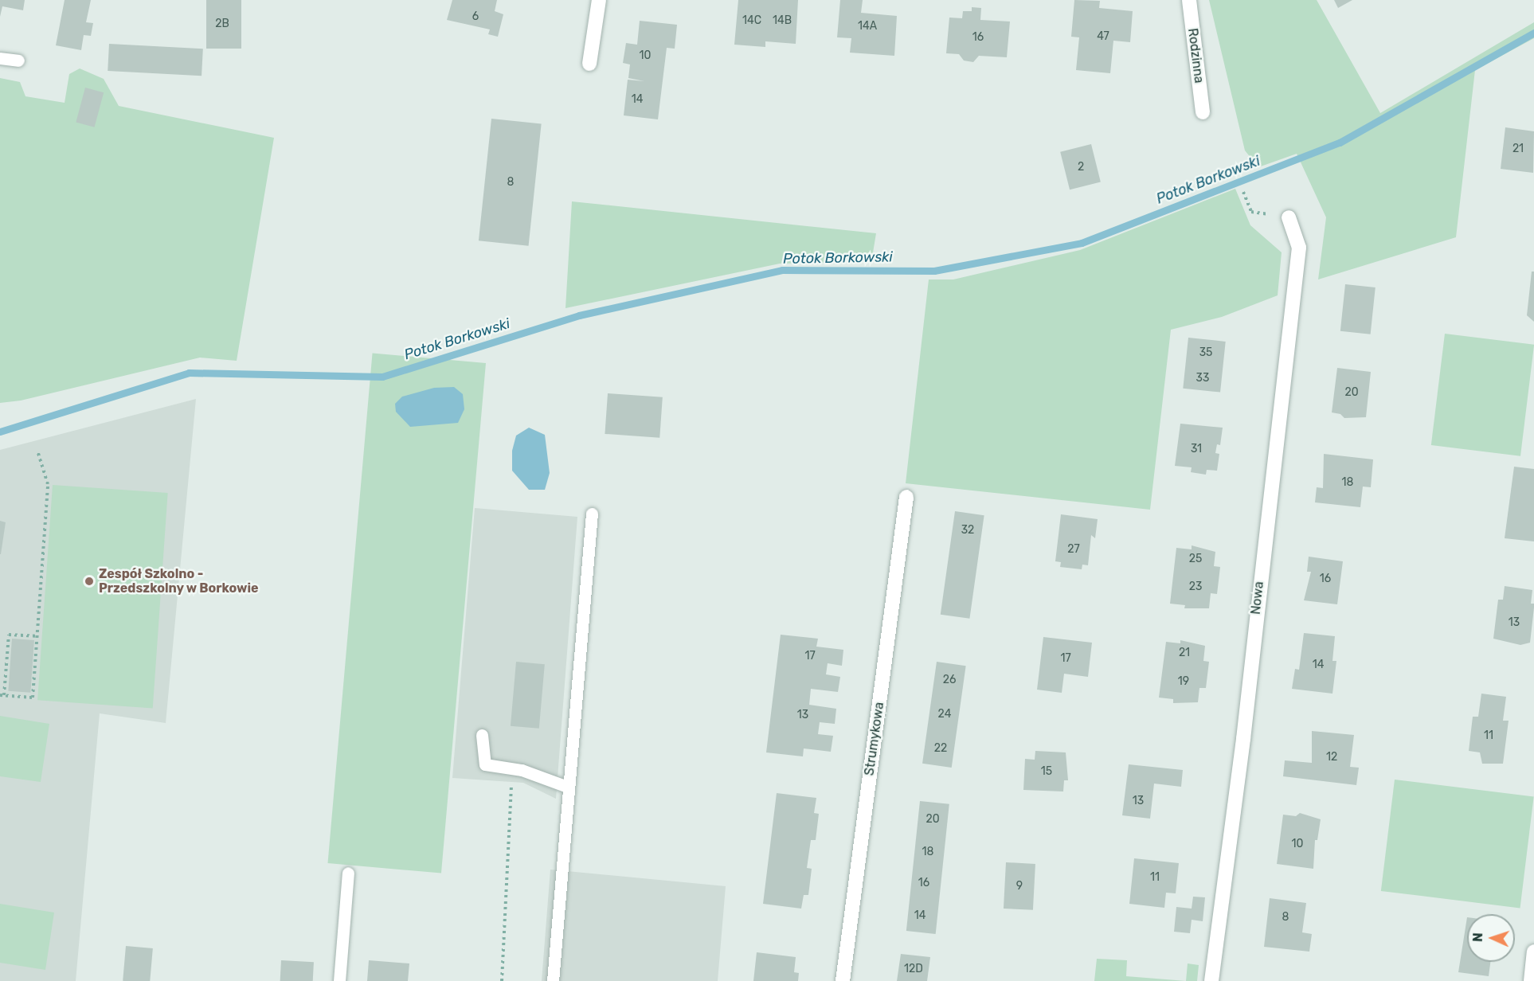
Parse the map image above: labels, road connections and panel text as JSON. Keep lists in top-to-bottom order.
{
  "streets": {
    "street": ["Rodzinna", "Nowa", "Strumykowa"]
  },
  "water": ["Potok Borkowski"],
  "places": ["Zespół Szkolno - Przedszkolny w Borkowie"],
  "house_numbers": [
    "6",
    "14C",
    "14B",
    "2B",
    "14A",
    "47",
    "16",
    "10",
    "14",
    "21",
    "2",
    "8",
    "35",
    "33",
    "20",
    "31",
    "18",
    "32",
    "27",
    "25",
    "16",
    "23",
    "13",
    "21",
    "17",
    "17",
    "14",
    "26",
    "19",
    "24",
    "13",
    "11",
    "22",
    "12",
    "15",
    "13",
    "20",
    "10",
    "18",
    "11",
    "16",
    "9",
    "14",
    "8",
    "12D"
  ],
  "north": "left"
}
